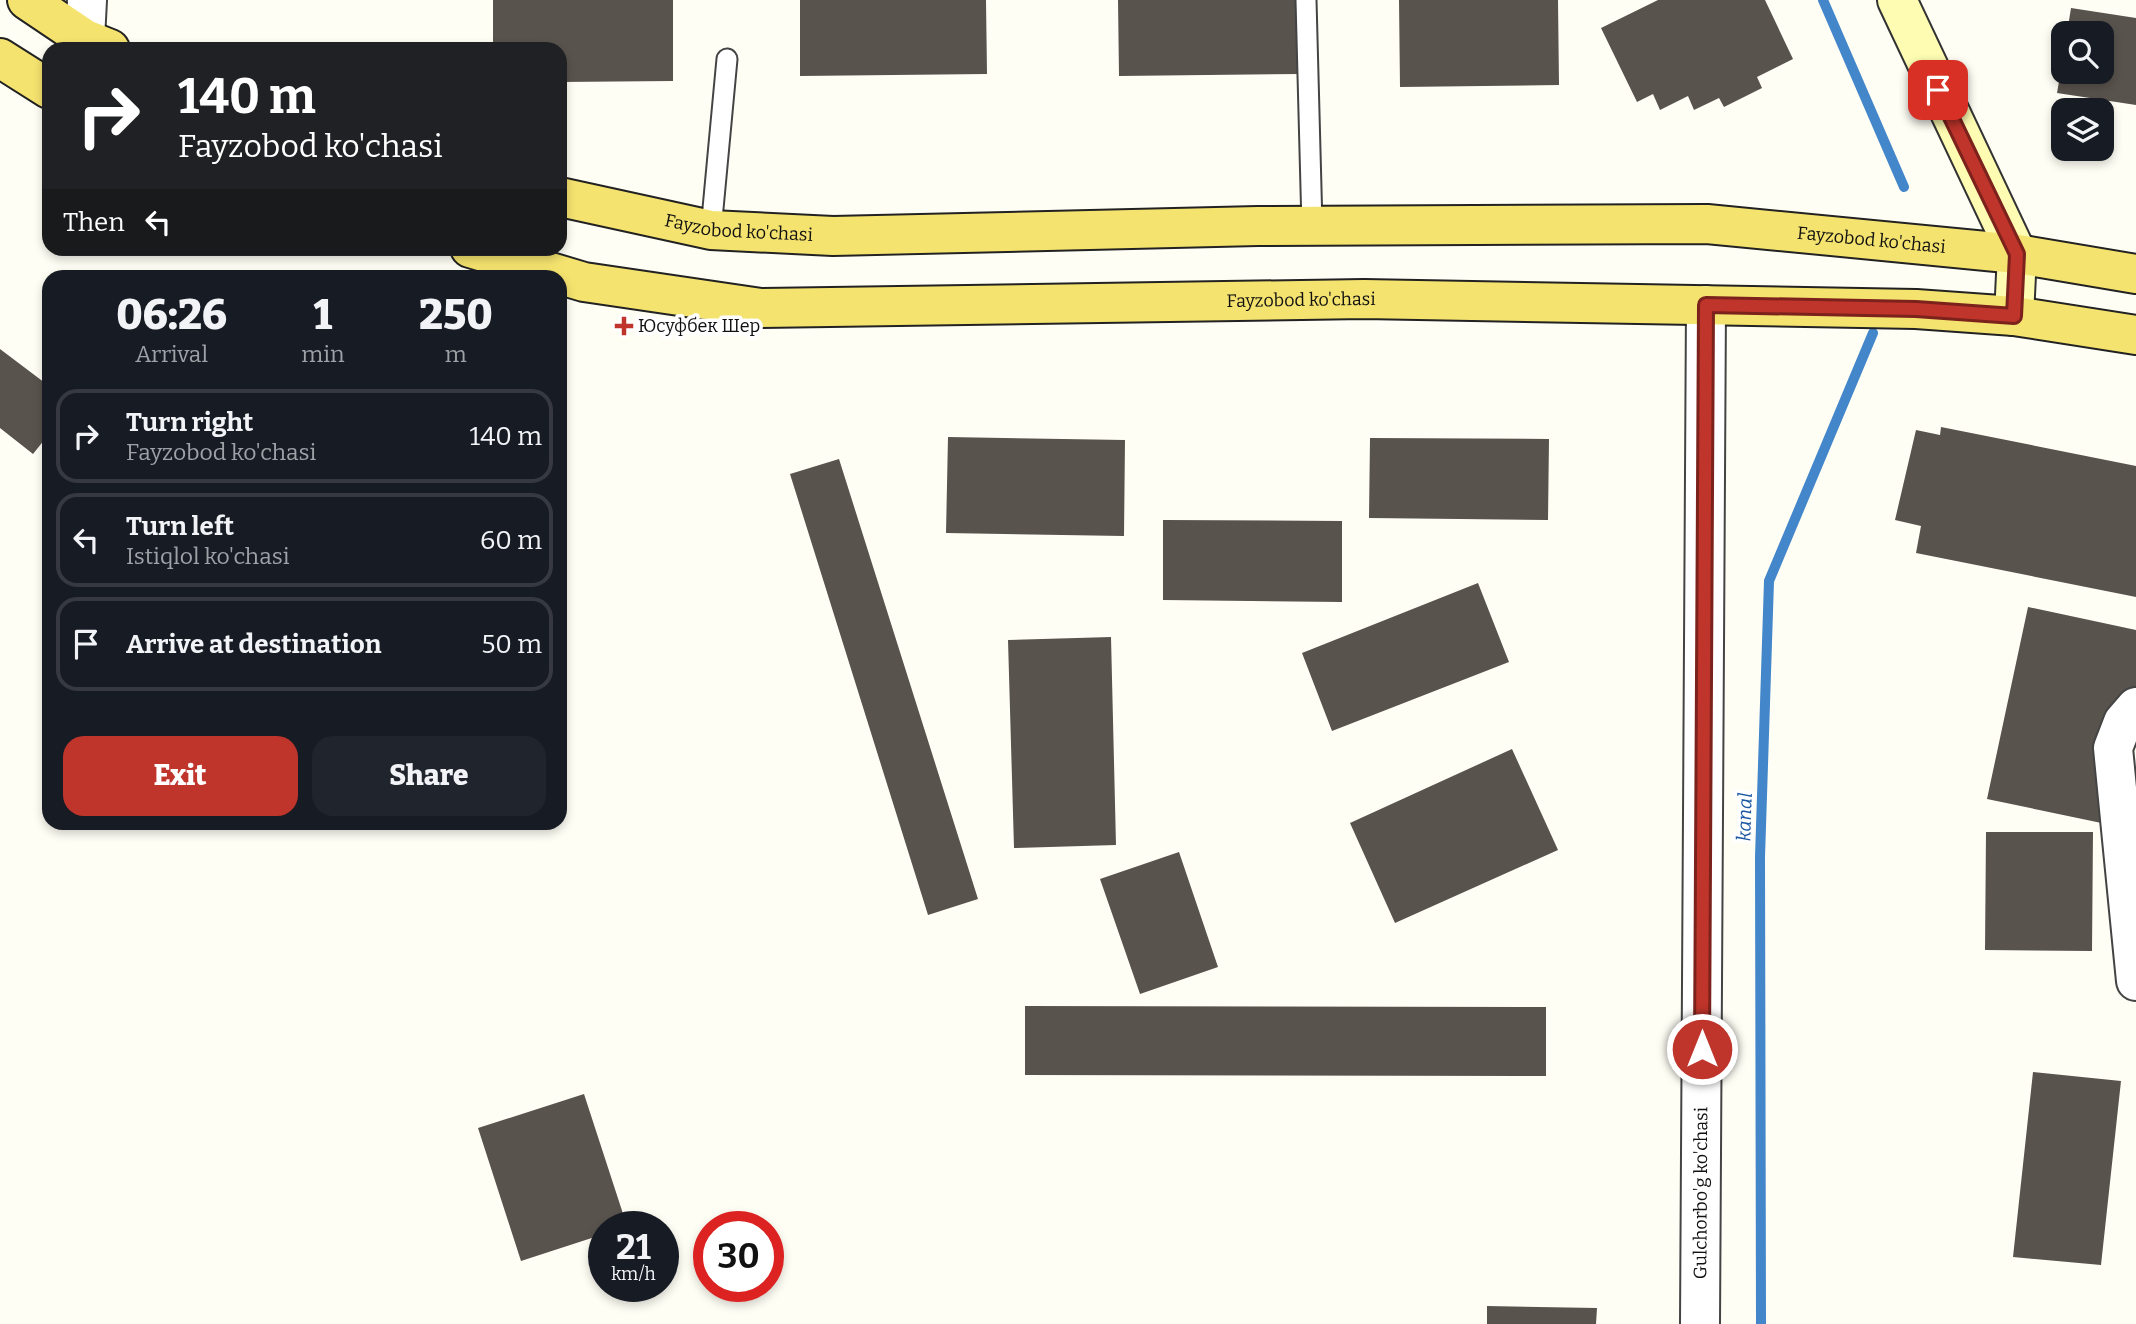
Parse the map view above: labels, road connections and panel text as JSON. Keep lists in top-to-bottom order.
{
  "streets": {
    "main road": ["Fayzobod ko'chasi"],
    "street": ["Gulchorbo'g ko'chasi"]
  },
  "crossings": [
    ["Fayzobod ko'chasi", "Gulchorbo'g ko'chasi"]
  ],
  "water": ["kanal"],
  "places": {
    "health": ["Юсуфбек Шер"]
  },
  "page": {
    "turn": ["140 m", "Fayzobod ko'chasi"],
    "then": "Then",
    "eta": [
      "06:26",
      "Arrival",
      "1",
      "min",
      "250",
      "m"
    ],
    "list": [
      {
        "name": "Turn right",
        "note": "Fayzobod ko'chasi",
        "value": "140 m"
      },
      {
        "name": "Turn left",
        "note": "Istiqlol ko'chasi",
        "value": "60 m"
      },
      {
        "name": "Arrive at destination",
        "value": "50 m"
      }
    ],
    "buttons": ["Exit", "Share"],
    "speed": "21 km/h",
    "limit": "30"
  }
}
